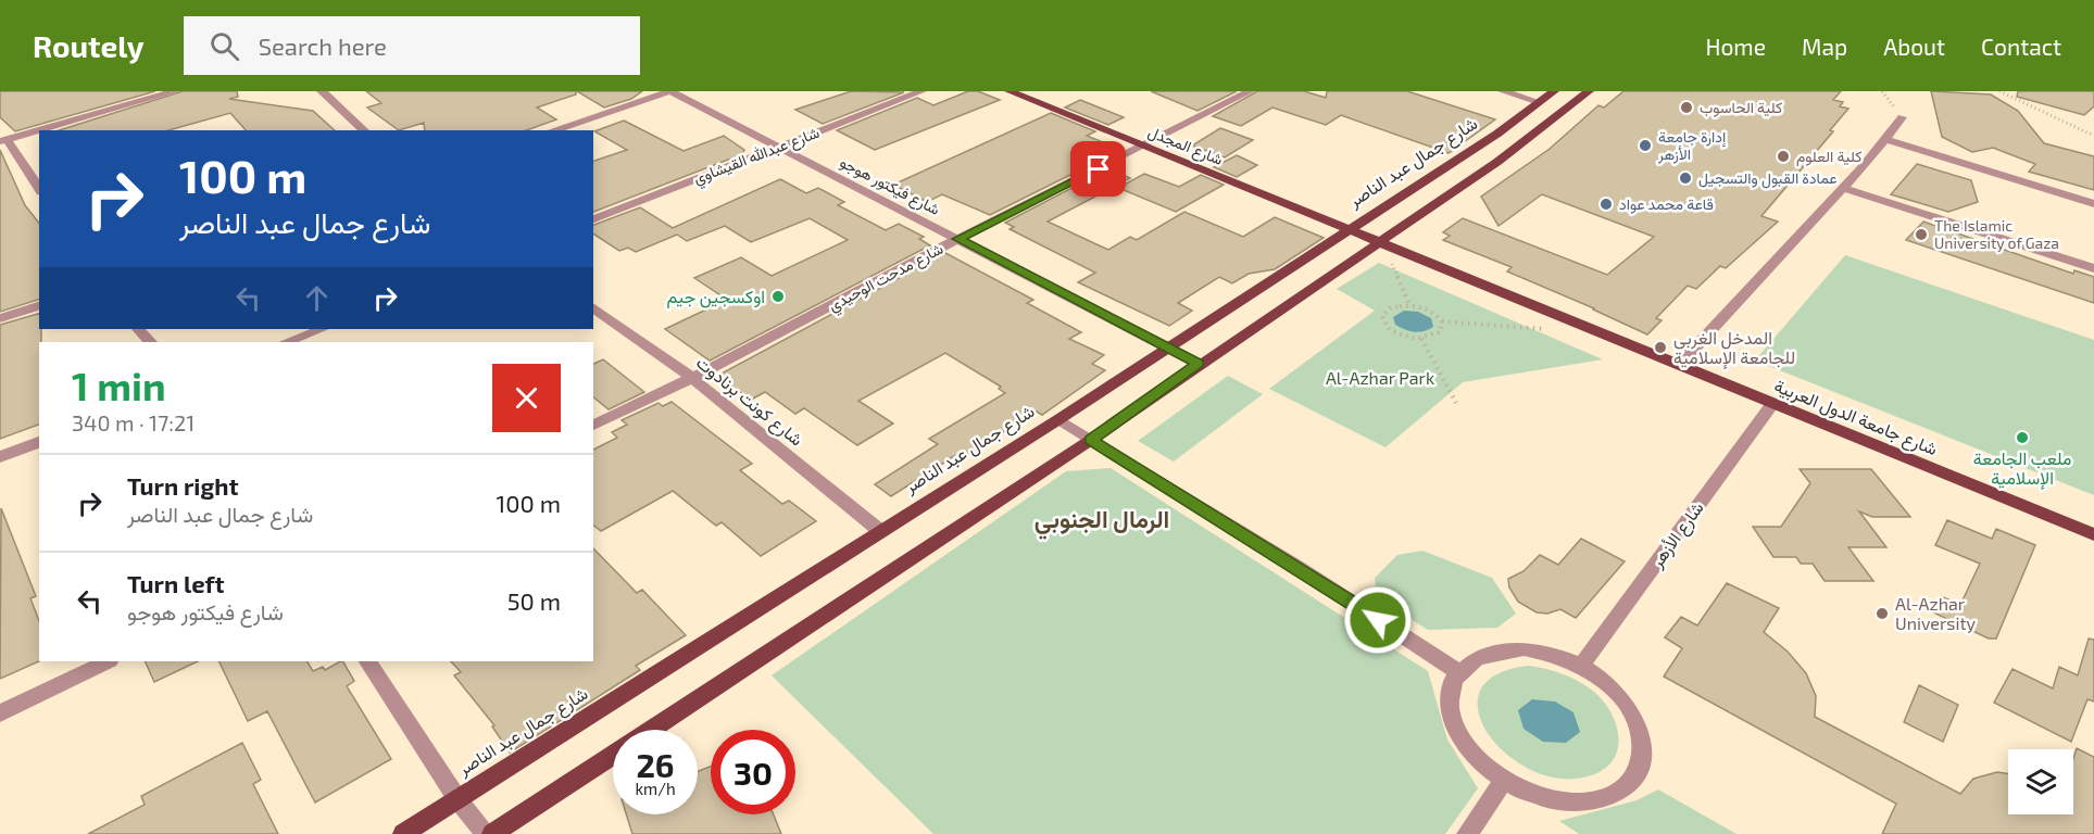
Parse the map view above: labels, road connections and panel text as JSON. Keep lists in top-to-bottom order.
{
  "streets": {
    "main road": ["شارع المجدل", "شارع جمال عبد الناصر", "شارع جامعة الدول العربية"],
    "street": [
      "شارع عبدالله القيشاوي",
      "شارع فيكتور هوجو",
      "شارع مدحت الوحيدي",
      "شارع كونت برنادوت",
      "شارع الأزهر"
    ]
  },
  "crossings": [
    ["شارع المجدل", "شارع جمال عبد الناصر"],
    ["شارع المجدل", "شارع مدحت الوحيدي"],
    ["شارع المجدل", "شارع جامعة الدول العربية"],
    ["شارع عبدالله القيشاوي", "شارع فيكتور هوجو"],
    ["شارع جمال عبد الناصر", "شارع فيكتور هوجو"],
    ["شارع جمال عبد الناصر", "شارع كونت برنادوت"],
    ["شارع جمال عبد الناصر", "شارع جامعة الدول العربية"],
    ["شارع فيكتور هوجو", "شارع مدحت الوحيدي"],
    ["شارع مدحت الوحيدي", "شارع كونت برنادوت"],
    ["شارع جامعة الدول العربية", "شارع الأزهر"]
  ],
  "districts": ["الرمال الجنوبي"],
  "parks": ["Al-Azhar Park"],
  "places": [
    "كلية الحاسوب",
    "إدارة جامعة الأزهر",
    "كلية العلوم",
    "عمادة القبول والتسجيل",
    "قاعة محمد عواد",
    "The Islamic University of Gaza",
    "اوكسجين جيم",
    "المدخل الغربي للجامعة الإسلامية",
    "ملعب الجامعة الإسلامية",
    "Al-Azhar University"
  ],
  "page": {
    "header": "Routely",
    "search": "Search here",
    "nav": [
      "Home",
      "Map",
      "About",
      "Contact"
    ],
    "turn": ["100 m", "شارع جمال عبد الناصر"],
    "heading": ["1 min", "340 m · 17:21"],
    "list": [
      {
        "name": "Turn right",
        "note": "شارع جمال عبد الناصر",
        "value": "100 m"
      },
      {
        "name": "Turn left",
        "note": "شارع فيكتور هوجو",
        "value": "50 m"
      }
    ],
    "speed": "26 km/h",
    "limit": "30"
  }
}
